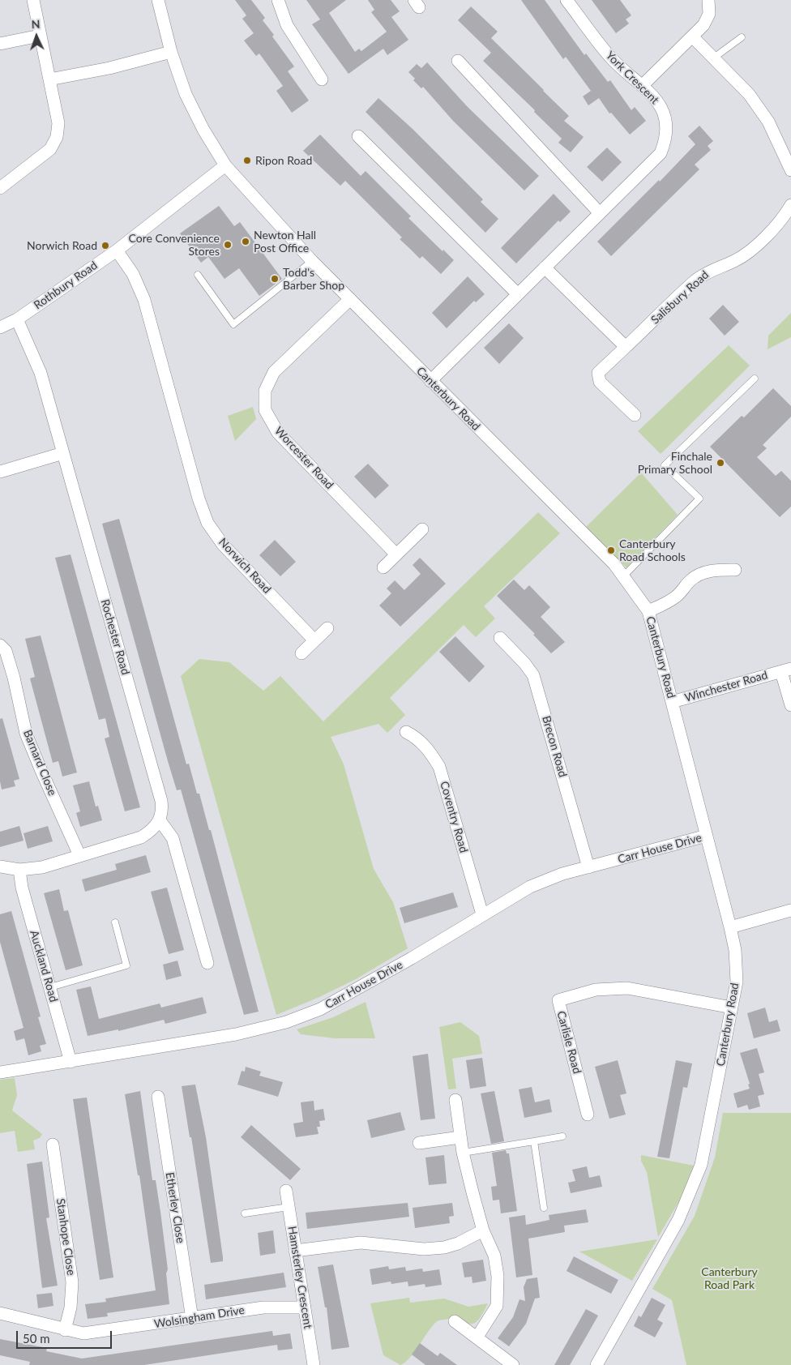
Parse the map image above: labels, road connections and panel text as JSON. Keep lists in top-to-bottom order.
{
  "streets": {
    "street": [
      "York Crescent",
      "Rothbury Road",
      "Salisbury Road",
      "Canterbury Road",
      "Worcester Road",
      "Norwich Road",
      "Rochester Road",
      "Winchester Road",
      "Brecon Road",
      "Barnard Close",
      "Coventry Road",
      "Carr House Drive",
      "Auckland Road",
      "Carlisle Road",
      "Etherley Close",
      "Stanhope Close",
      "Hamsterley Crescent",
      "Wolsingham Drive"
    ]
  },
  "crossings": [
    ["York Crescent", "Canterbury Road"],
    ["Rothbury Road", "Canterbury Road"],
    ["Rothbury Road", "Norwich Road"],
    ["Rothbury Road", "Rochester Road"],
    ["Canterbury Road", "Worcester Road"],
    ["Canterbury Road", "Winchester Road"],
    ["Canterbury Road", "Carr House Drive"],
    ["Canterbury Road", "Carlisle Road"],
    ["Brecon Road", "Carr House Drive"],
    ["Coventry Road", "Carr House Drive"],
    ["Carr House Drive", "Auckland Road"],
    ["Etherley Close", "Wolsingham Drive"],
    ["Stanhope Close", "Wolsingham Drive"],
    ["Hamsterley Crescent", "Wolsingham Drive"]
  ],
  "parks": ["Canterbury Road Park"],
  "places": [
    "Ripon Road",
    "Newton Hall Post Office",
    "Core Convenience Stores",
    "Norwich Road",
    "Todd's Barber Shop",
    "Finchale Primary School",
    "Canterbury Road Schools"
  ],
  "scale_bar": "50 m",
  "north": "top"
}
